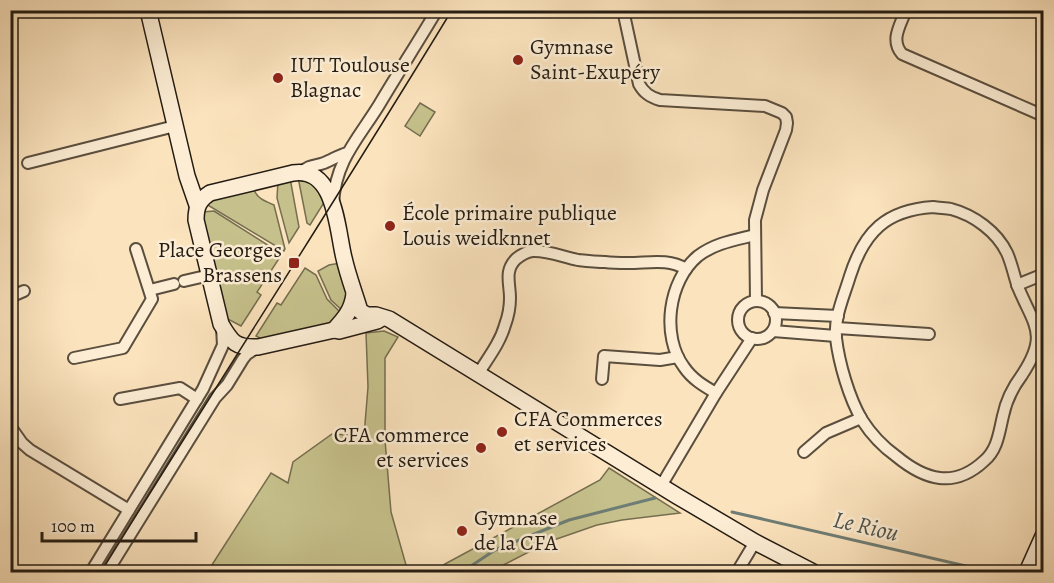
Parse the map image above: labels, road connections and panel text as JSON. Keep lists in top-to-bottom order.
{
  "water": ["Le Riou"],
  "places": {
    "other": [
      "Gymnase Saint-Exupéry",
      "IUT Toulouse Blagnac",
      "École primaire publique Louis weidknnet",
      "CFA Commerces et services",
      "CFA commerce et services",
      "Gymnase de la CFA"
    ],
    "transit": ["Place Georges Brassens"]
  },
  "scale_bar": "100 m"
}
